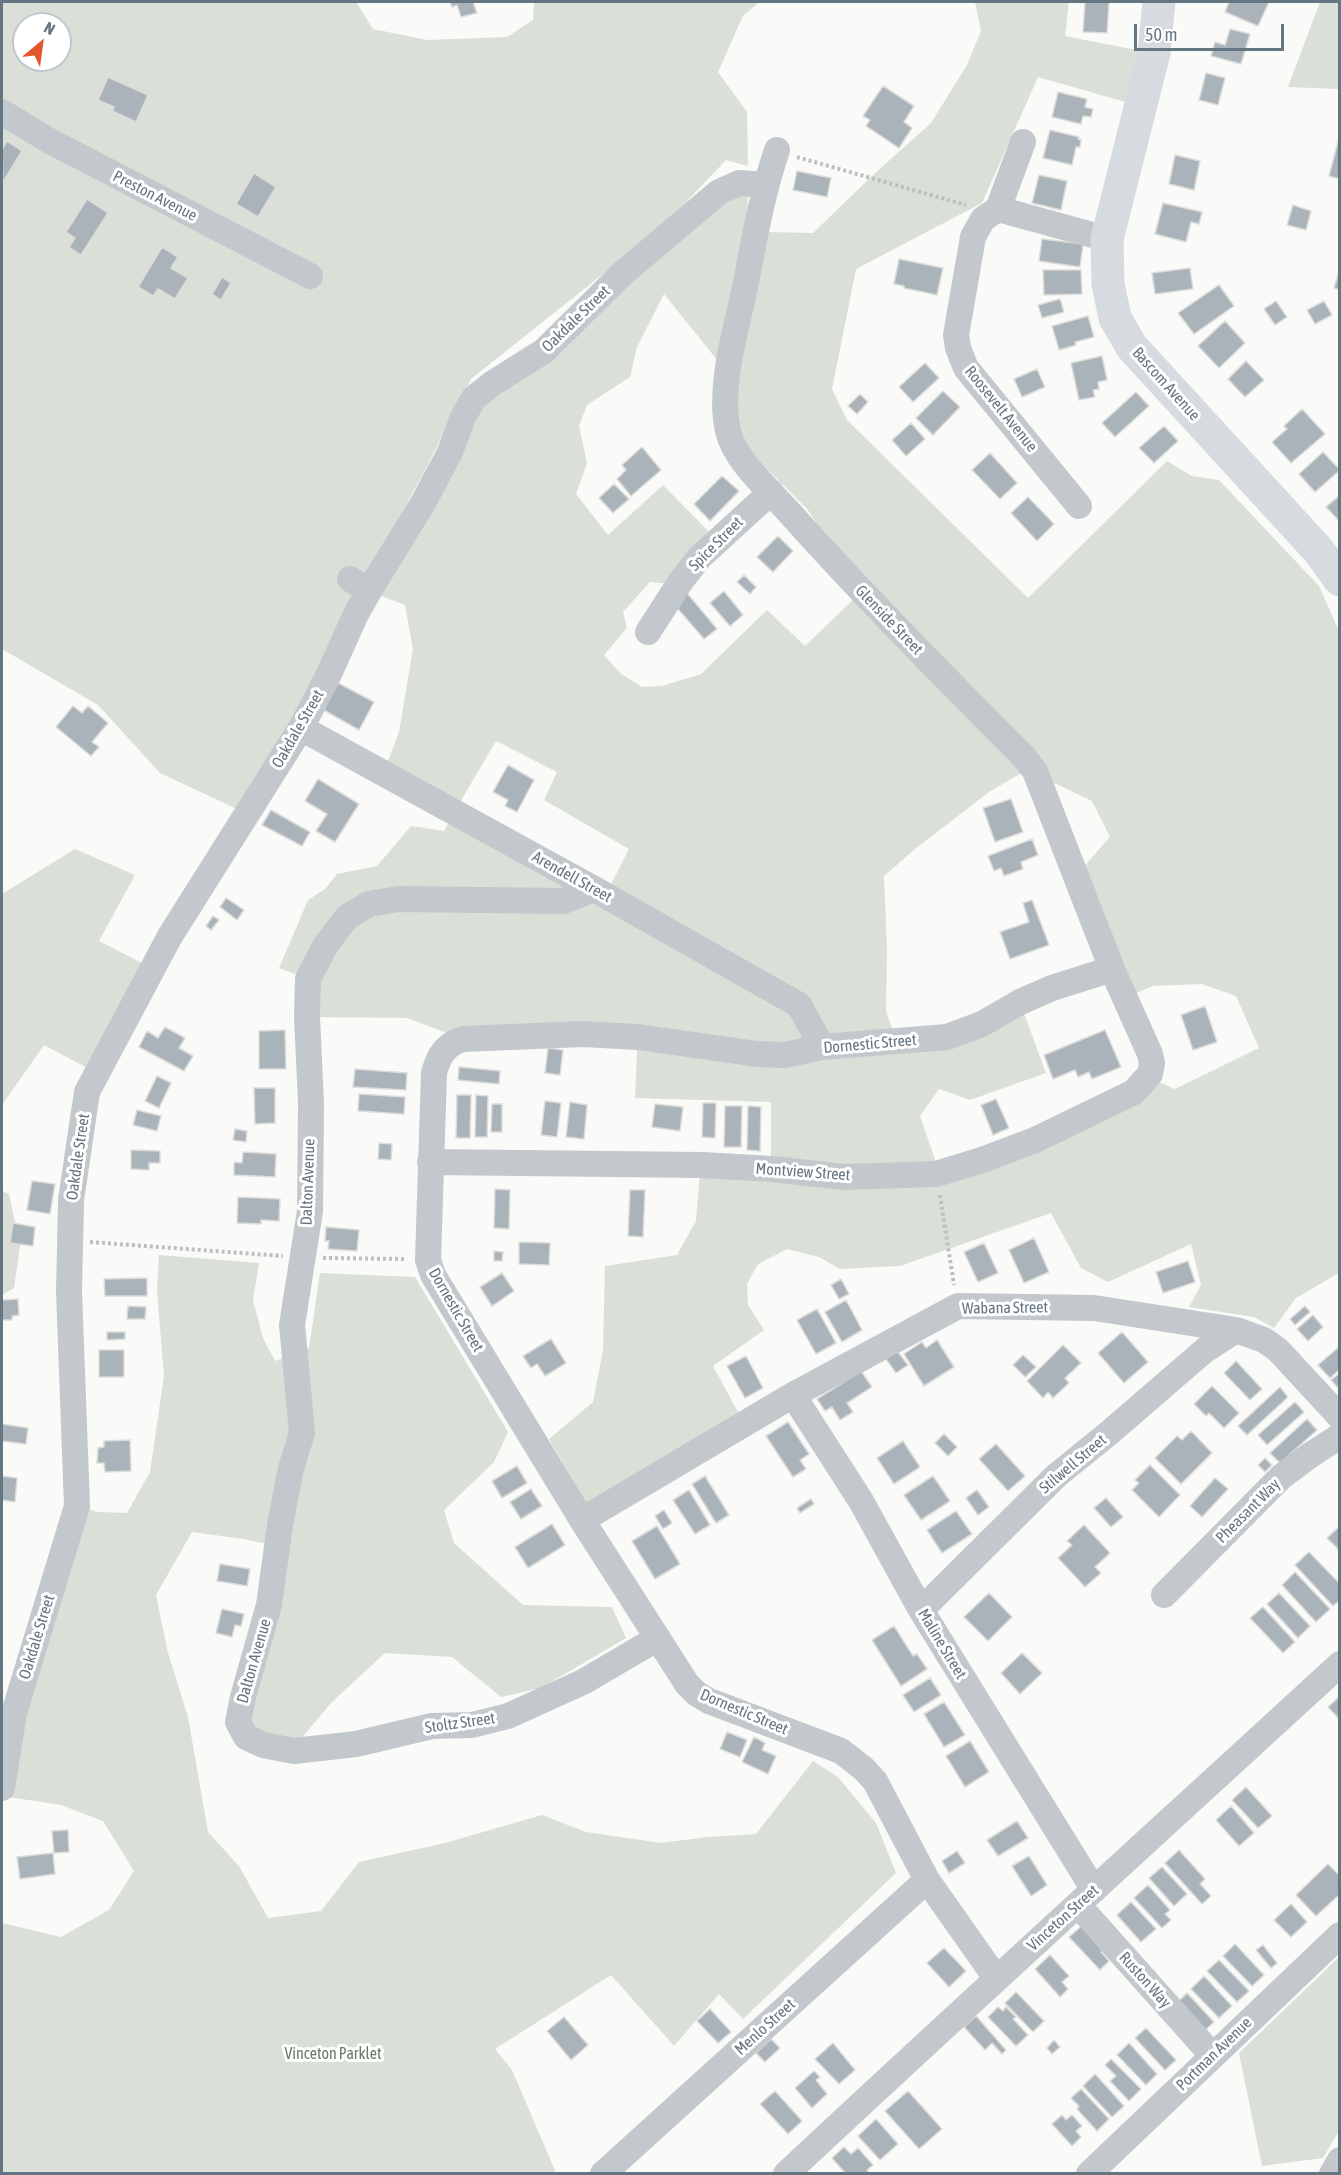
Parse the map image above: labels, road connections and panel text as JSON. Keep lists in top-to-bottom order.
{
  "streets": {
    "main road": ["Bascom Avenue"],
    "street": [
      "Preston Avenue",
      "Oakdale Street",
      "Roosevelt Avenue",
      "Spice Street",
      "Glenside Street",
      "Arendell Street",
      "Dornestic Street",
      "Montview Street",
      "Dalton Avenue",
      "Wabana Street",
      "Stilwell Street",
      "Pheasant Way",
      "Maline Street",
      "Stoltz Street",
      "Vinceton Street",
      "Ruston Way",
      "Menlo Street",
      "Portman Avenue"
    ]
  },
  "crossings": [
    ["Oakdale Street", "Glenside Street"],
    ["Oakdale Street", "Arendell Street"],
    ["Spice Street", "Glenside Street"],
    ["Glenside Street", "Dornestic Street"],
    ["Glenside Street", "Montview Street"],
    ["Arendell Street", "Dornestic Street"],
    ["Arendell Street", "Dalton Avenue"],
    ["Dornestic Street", "Montview Street"],
    ["Dornestic Street", "Wabana Street"],
    ["Dornestic Street", "Stoltz Street"],
    ["Dornestic Street", "Vinceton Street"],
    ["Dornestic Street", "Menlo Street"],
    ["Dalton Avenue", "Stoltz Street"],
    ["Wabana Street", "Stilwell Street"],
    ["Wabana Street", "Maline Street"],
    ["Stilwell Street", "Maline Street"],
    ["Maline Street", "Vinceton Street"],
    ["Maline Street", "Ruston Way"],
    ["Vinceton Street", "Ruston Way"],
    ["Ruston Way", "Portman Avenue"]
  ],
  "parks": ["Vinceton Parklet"],
  "scale_bar": "50 m",
  "north": "top right"
}
